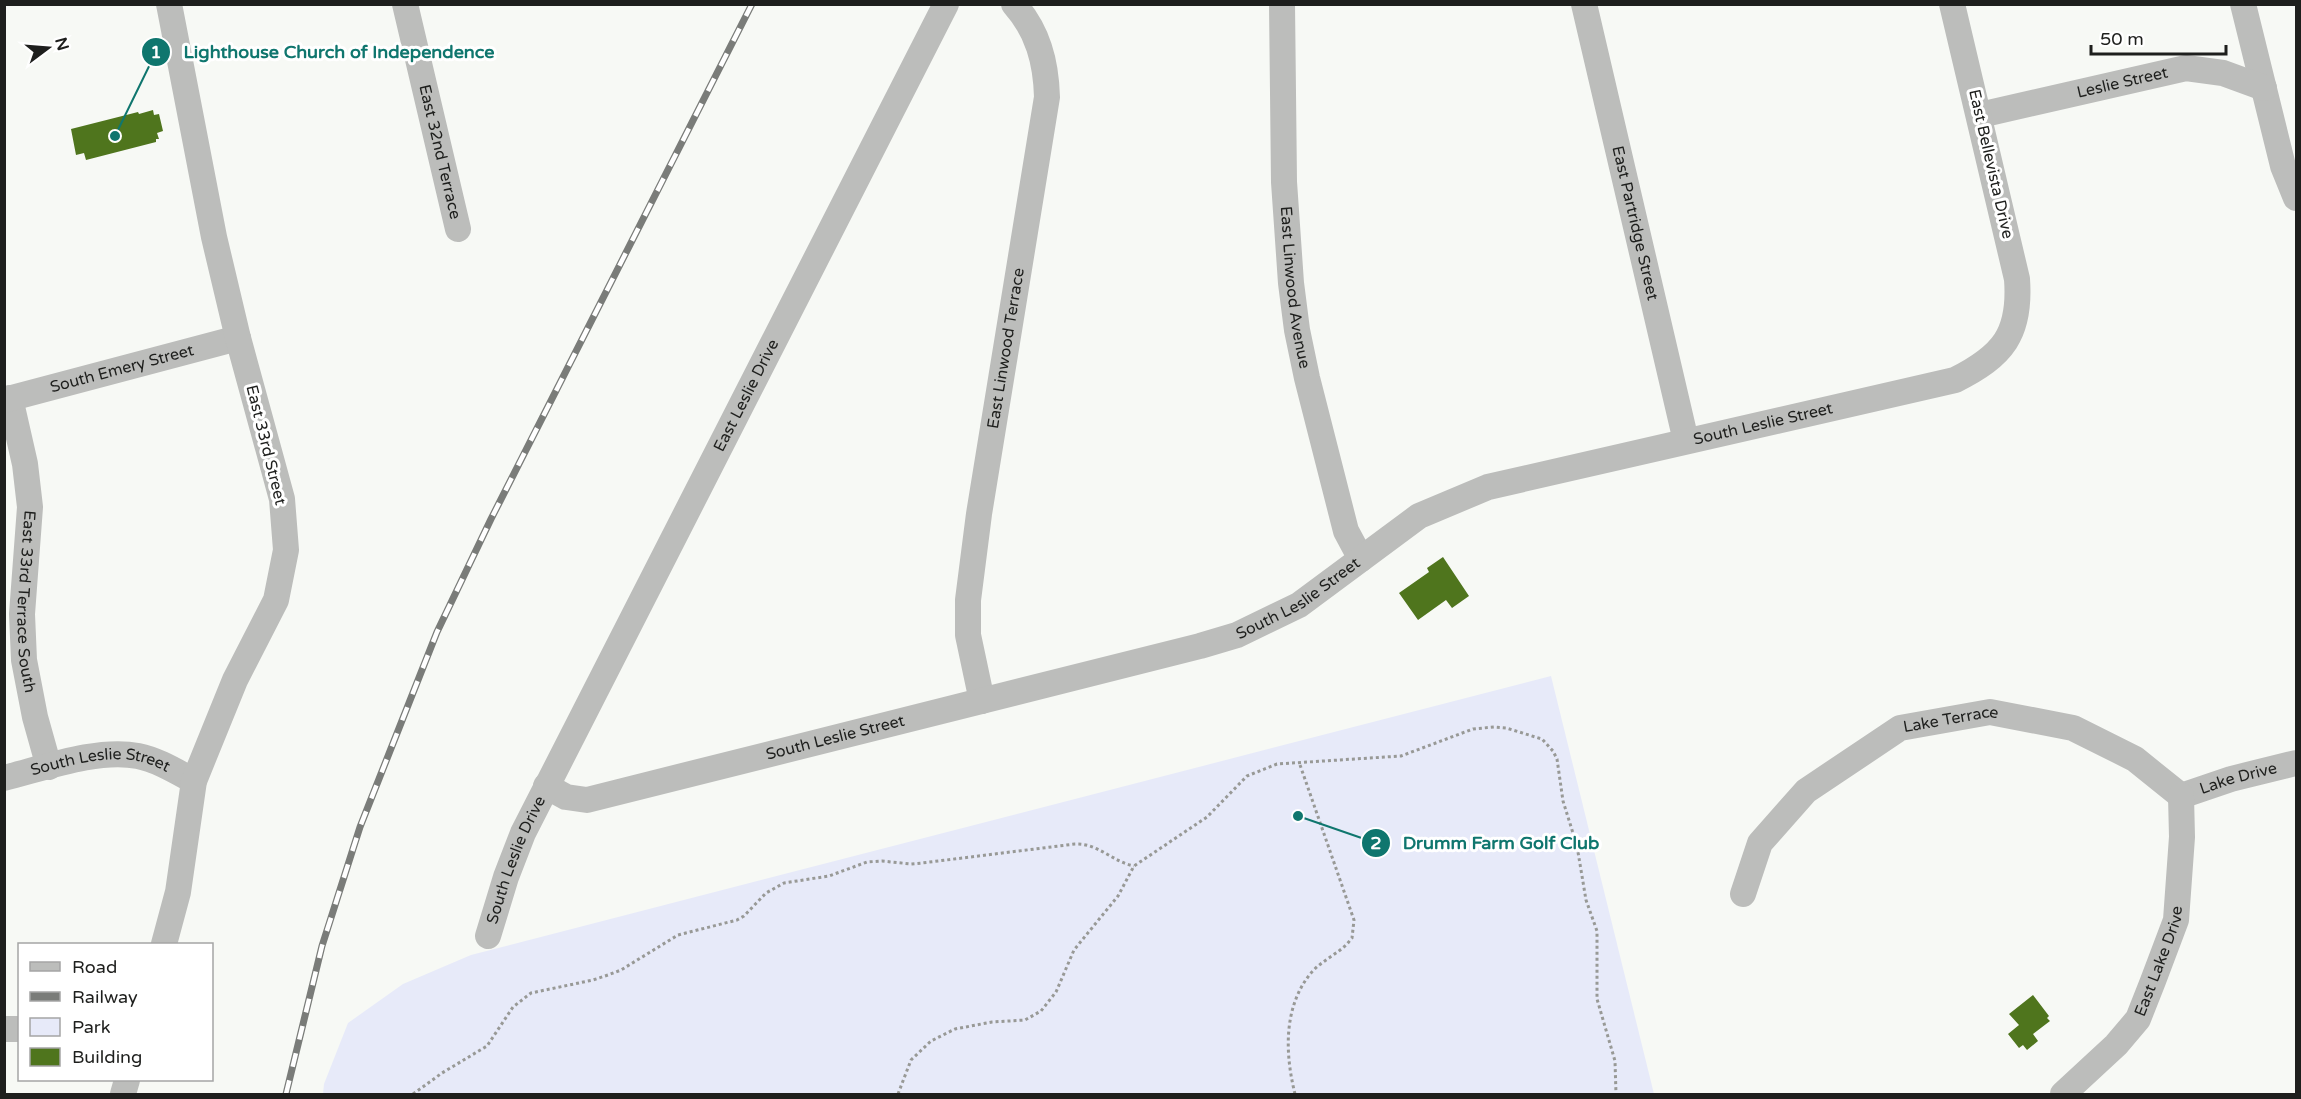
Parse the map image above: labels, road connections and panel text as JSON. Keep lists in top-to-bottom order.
{
  "streets": {
    "street": [
      "Leslie Street",
      "East 32nd Terrace",
      "East Bellevista Drive",
      "East Partridge Street",
      "East Linwood Avenue",
      "East Linwood Terrace",
      "South Emery Street",
      "East Leslie Drive",
      "South Leslie Street",
      "East 33rd Street",
      "East 33rd Terrace South",
      "Lake Terrace",
      "Lake Drive",
      "South Leslie Drive",
      "East Lake Drive"
    ]
  },
  "crossings": [
    ["Leslie Street", "East Bellevista Drive"],
    ["East Bellevista Drive", "South Leslie Street"],
    ["East Partridge Street", "South Leslie Street"],
    ["East Linwood Avenue", "South Leslie Street"],
    ["East Linwood Terrace", "South Leslie Street"],
    ["South Emery Street", "East 33rd Street"],
    ["South Emery Street", "East 33rd Terrace South"],
    ["East Leslie Drive", "South Leslie Street"],
    ["East Leslie Drive", "South Leslie Drive"],
    ["South Leslie Street", "East 33rd Street"],
    ["South Leslie Street", "East 33rd Terrace South"],
    ["South Leslie Street", "South Leslie Drive"],
    ["Lake Terrace", "Lake Drive"],
    ["Lake Terrace", "East Lake Drive"],
    ["Lake Drive", "East Lake Drive"]
  ],
  "places": ["Lighthouse Church of Independence", "Drumm Farm Golf Club"],
  "legend": [
    "Road",
    "Railway",
    "Park",
    "Building"
  ],
  "scale_bar": "50 m",
  "north": "right"
}
